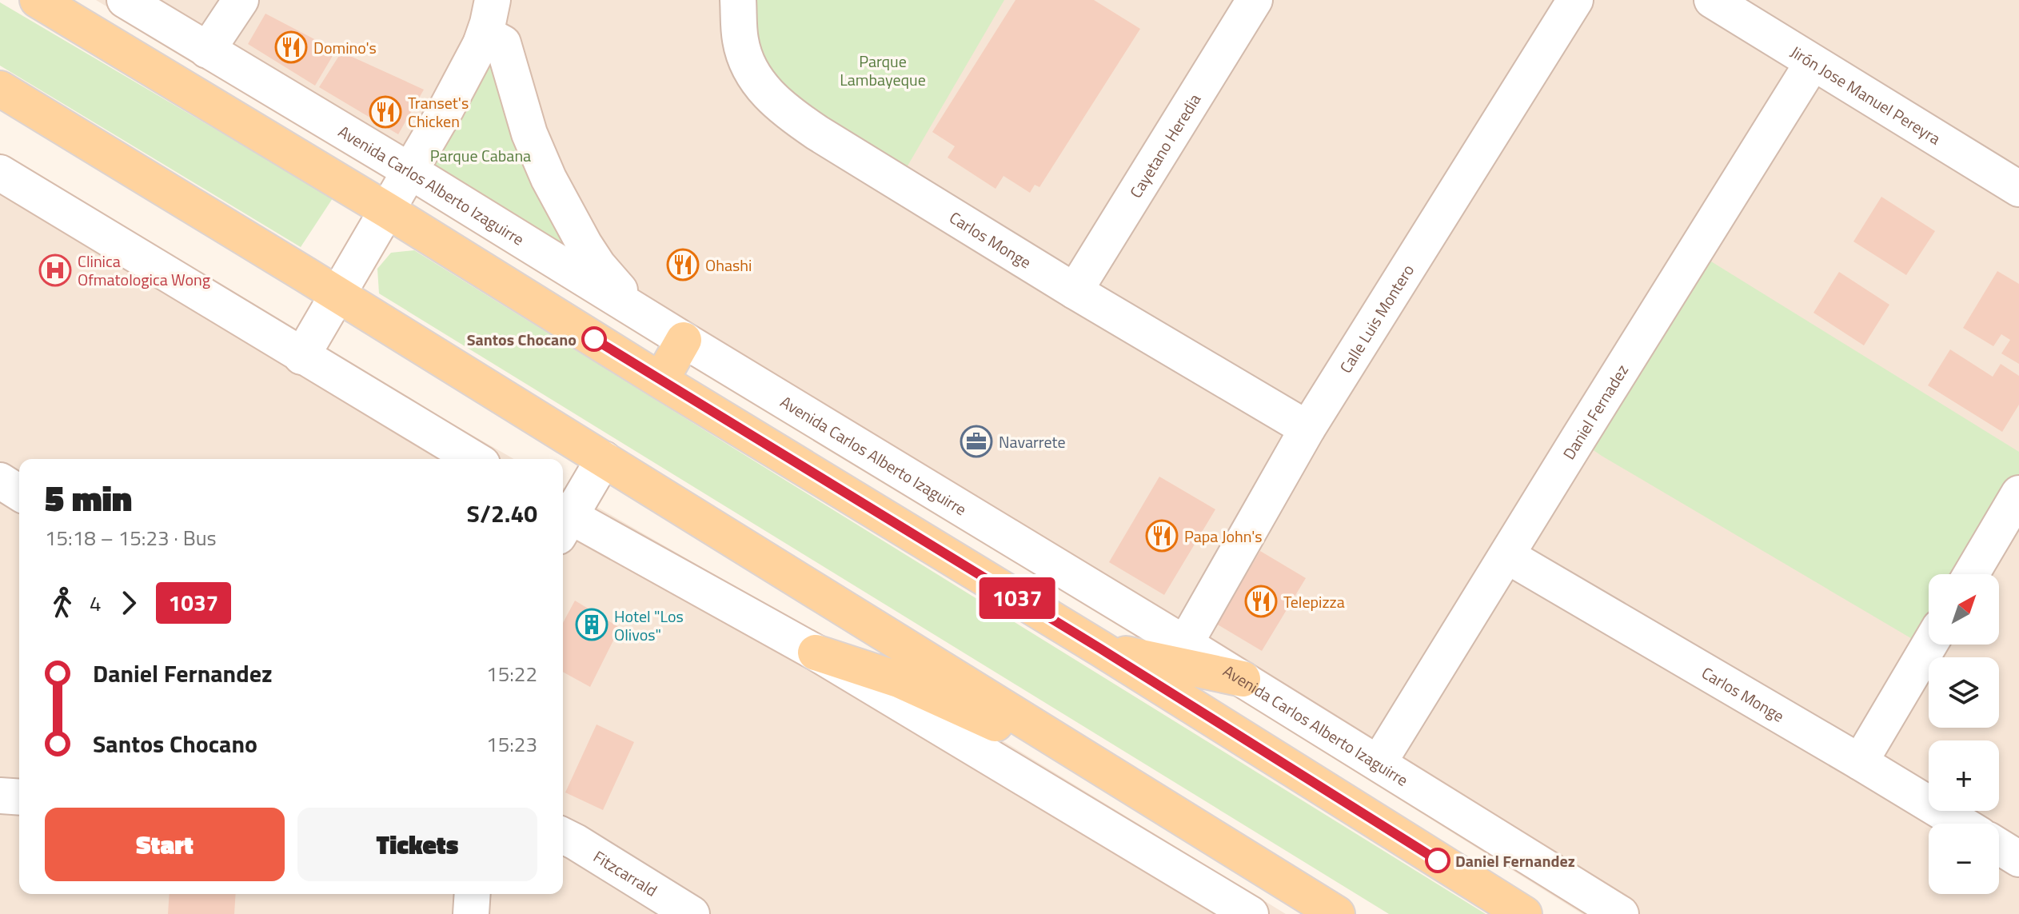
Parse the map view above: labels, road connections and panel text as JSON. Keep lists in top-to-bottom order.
{
  "streets": {
    "street": [
      "Jirón Jose Manuel Pereyra",
      "Cayetano Heredia",
      "Avenida Carlos Alberto Izaguirre",
      "Carlos Monge",
      "Calle Luis Montero",
      "Daniel Fernadez",
      "Fitzcarrald"
    ]
  },
  "crossings": [
    ["Jirón Jose Manuel Pereyra", "Daniel Fernadez"],
    ["Cayetano Heredia", "Carlos Monge"],
    ["Avenida Carlos Alberto Izaguirre", "Calle Luis Montero"],
    ["Avenida Carlos Alberto Izaguirre", "Daniel Fernadez"],
    ["Carlos Monge", "Calle Luis Montero"],
    ["Carlos Monge", "Daniel Fernadez"]
  ],
  "parks": ["Parque Lambayeque", "Parque Cabana"],
  "places": {
    "restaurant": [
      "Domino's",
      "Transet's Chicken",
      "Ohashi",
      "Papa John's",
      "Telepizza"
    ],
    "hospital": ["Clinica Ofmatologica Wong"],
    "other": ["Santos Chocano", "Daniel Fernandez"],
    "office": ["Navarrete"],
    "building": ["Hotel \"Los Olivos\""]
  },
  "lines": ["bus line 1037"],
  "north": "top right",
  "page": {
    "on_map": "1037",
    "heading": ["5 min", "15:18 – 15:23 · Bus", "S/2.40"],
    "legs": ["4", "1037"],
    "map_buttons": ["+", "−"],
    "list": [
      {
        "name": "Daniel Fernandez",
        "value": "15:22"
      },
      {
        "name": "Santos Chocano",
        "value": "15:23"
      }
    ],
    "buttons": ["Start", "Tickets"]
  }
}
